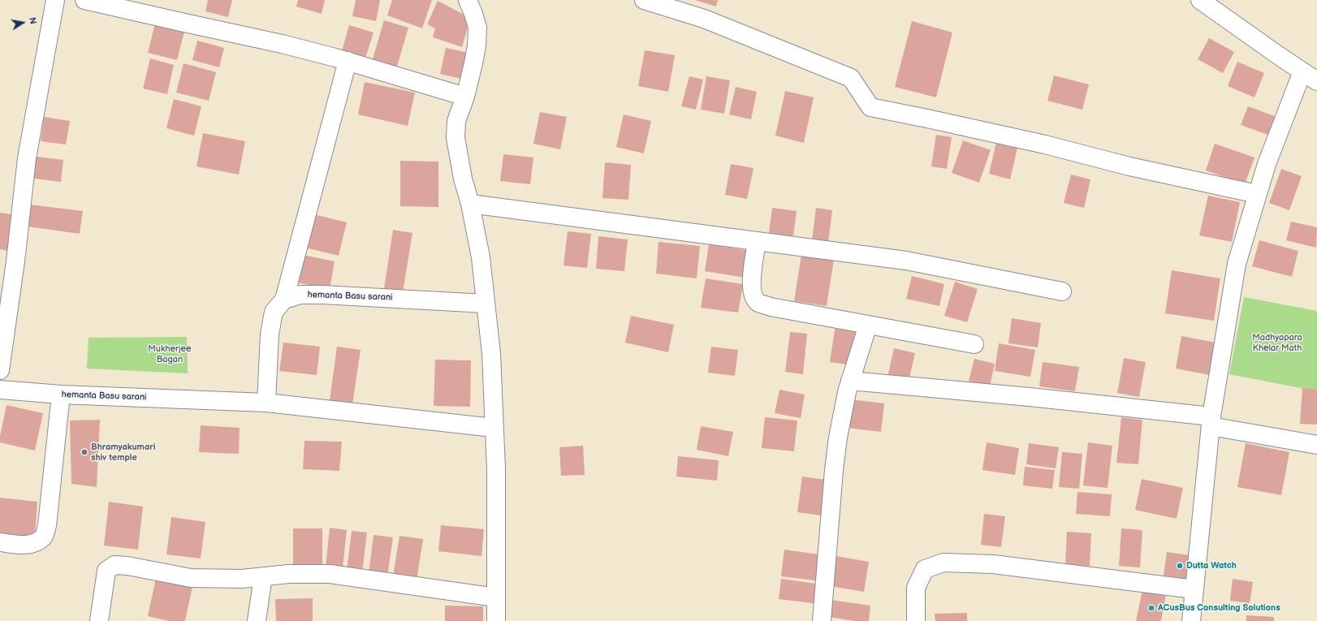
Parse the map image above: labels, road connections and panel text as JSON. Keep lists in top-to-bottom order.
{
  "streets": {
    "street": ["hemanta Basu sarani"]
  },
  "parks": ["Madhyapara Khelar Math", "Mukherjee Bagan"],
  "places": ["Bhramyakumari shiv temple", "Dutta Watch", "ACusBus Consulting Solutions"],
  "north": "right"
}
